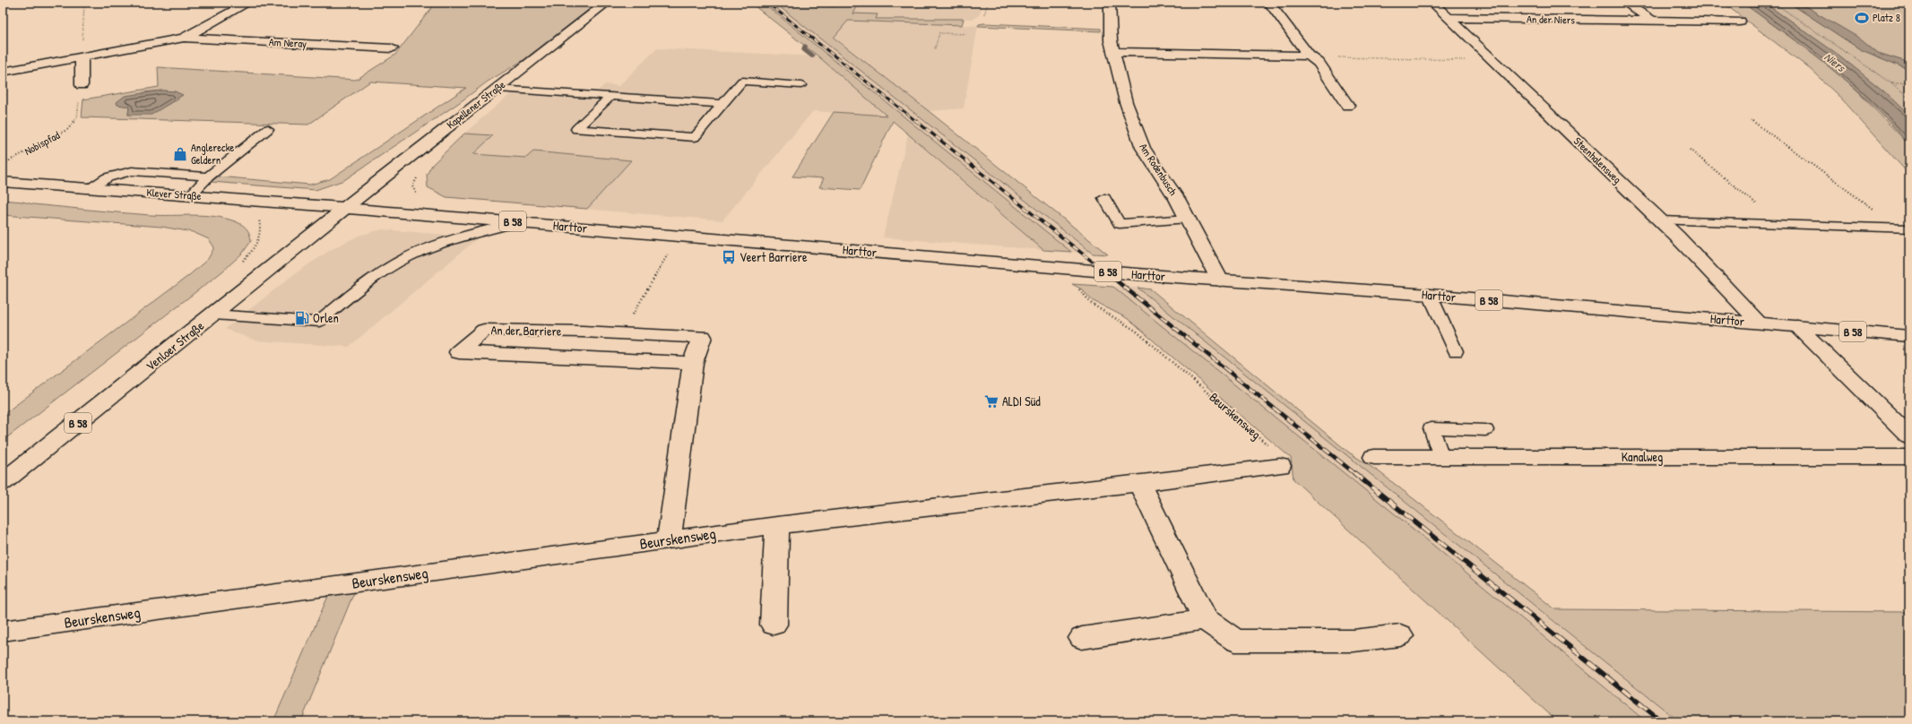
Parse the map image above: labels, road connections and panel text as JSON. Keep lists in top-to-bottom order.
{
  "streets": {
    "street": [
      "An der Niers",
      "Am Neray",
      "Kapellener Straße",
      "Steenhalensweg",
      "Am Rodenbusch",
      "Klever Straße",
      "B 58",
      "Harttor",
      "An der Barriere",
      "Venloer Straße",
      "Beurskensweg",
      "Kanalweg"
    ],
    "path": ["Nobispfad"]
  },
  "crossings": [
    ["An der Niers", "Steenhalensweg"],
    ["Kapellener Straße", "Klever Straße"],
    ["Kapellener Straße", "Harttor"],
    ["Kapellener Straße", "Venloer Straße"],
    ["Steenhalensweg", "Harttor"],
    ["Am Rodenbusch", "Harttor"],
    ["Klever Straße", "Harttor"],
    ["Klever Straße", "Venloer Straße"],
    ["Harttor", "Venloer Straße"],
    ["An der Barriere", "Beurskensweg"]
  ],
  "water": ["Niers"],
  "places": {
    "sports": ["Platz 8"],
    "shop": ["Anglerecke Geldern"],
    "bus stop": ["Veert Barriere"],
    "fuel station": ["Orlen"],
    "supermarket": ["ALDI Süd"]
  }
}
